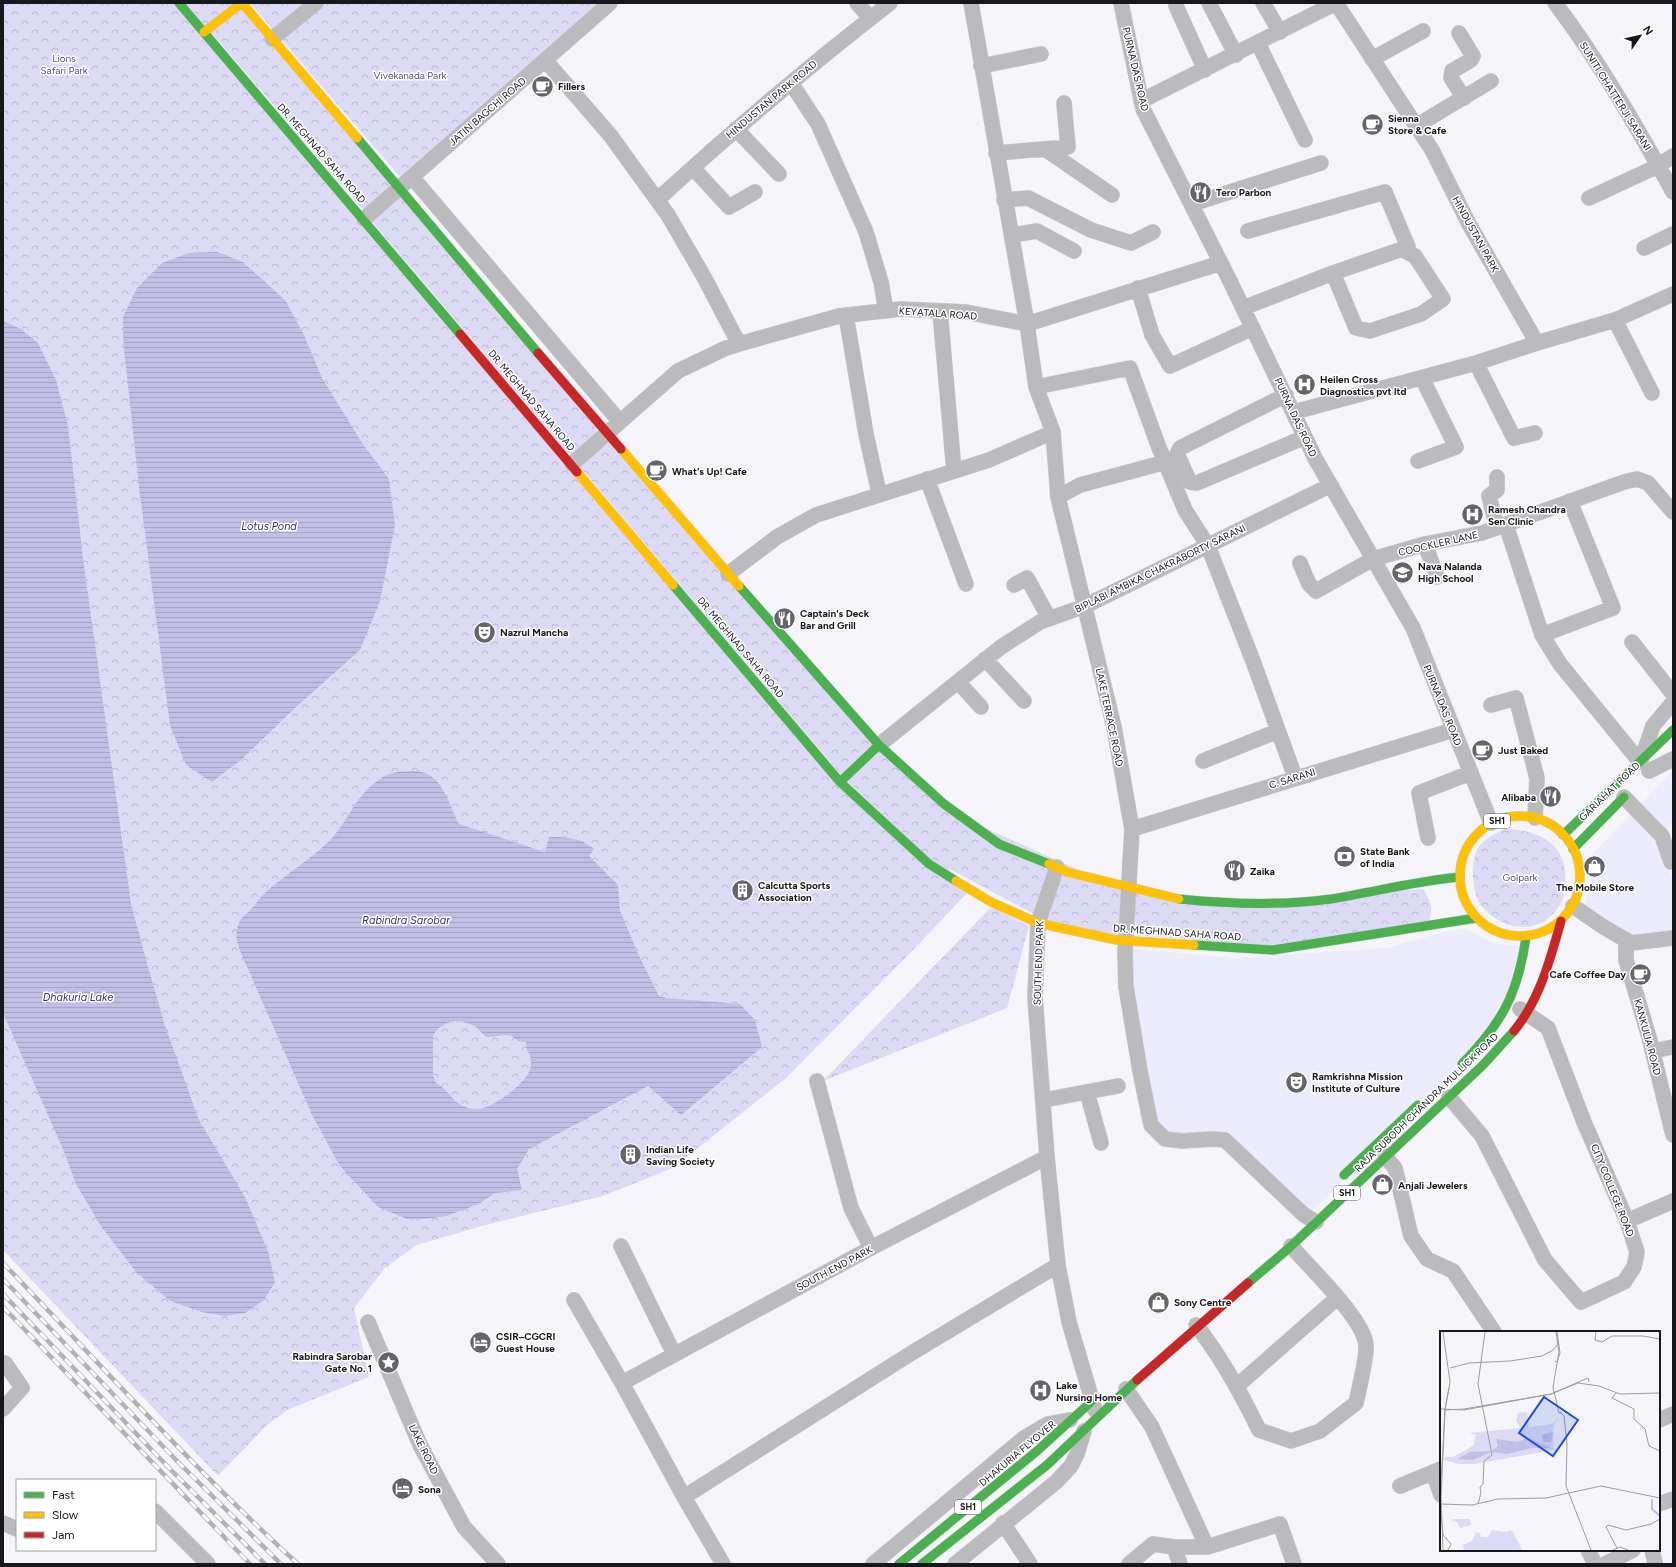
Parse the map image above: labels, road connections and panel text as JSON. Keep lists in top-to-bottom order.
{
  "streets": {
    "street": [
      "PURNA DAS ROAD",
      "SUNITI CHATTERJI SARANI",
      "HINDUSTAN PARK ROAD",
      "JATIN BAGCHI ROAD",
      "DR. MEGHNAD SAHA ROAD",
      "HINDUSTAN PARK",
      "KEYATALA ROAD",
      "COOCKLER LANE",
      "BIPLABI AMBIKA CHAKRABORTY SARANI",
      "LAKE TERRACE ROAD",
      "C. SARANI",
      "GARIAHAT ROAD",
      "SH1",
      "SOUTH END PARK",
      "KANKULIA ROAD",
      "RAJA SUBODH CHANDRA MULLICK ROAD",
      "CITY COLLEGE ROAD",
      "LAKE ROAD",
      "DHAKURIA FLYOVER"
    ]
  },
  "crossings": [
    ["PURNA DAS ROAD", "DR. MEGHNAD SAHA ROAD"],
    ["PURNA DAS ROAD", "KEYATALA ROAD"],
    ["PURNA DAS ROAD", "COOCKLER LANE"],
    ["PURNA DAS ROAD", "BIPLABI AMBIKA CHAKRABORTY SARANI"],
    ["PURNA DAS ROAD", "C. SARANI"],
    ["PURNA DAS ROAD", "GARIAHAT ROAD"],
    ["PURNA DAS ROAD", "SH1"],
    ["PURNA DAS ROAD", "RAJA SUBODH CHANDRA MULLICK ROAD"],
    ["JATIN BAGCHI ROAD", "DR. MEGHNAD SAHA ROAD"],
    ["DR. MEGHNAD SAHA ROAD", "KEYATALA ROAD"],
    ["DR. MEGHNAD SAHA ROAD", "LAKE TERRACE ROAD"],
    ["DR. MEGHNAD SAHA ROAD", "GARIAHAT ROAD"],
    ["DR. MEGHNAD SAHA ROAD", "SH1"],
    ["DR. MEGHNAD SAHA ROAD", "SOUTH END PARK"],
    ["DR. MEGHNAD SAHA ROAD", "RAJA SUBODH CHANDRA MULLICK ROAD"],
    ["KEYATALA ROAD", "LAKE TERRACE ROAD"],
    ["BIPLABI AMBIKA CHAKRABORTY SARANI", "LAKE TERRACE ROAD"],
    ["LAKE TERRACE ROAD", "C. SARANI"],
    ["LAKE TERRACE ROAD", "RAJA SUBODH CHANDRA MULLICK ROAD"],
    ["GARIAHAT ROAD", "SH1"],
    ["GARIAHAT ROAD", "RAJA SUBODH CHANDRA MULLICK ROAD"],
    ["SH1", "SOUTH END PARK"],
    ["SH1", "RAJA SUBODH CHANDRA MULLICK ROAD"],
    ["SH1", "DHAKURIA FLYOVER"],
    ["SOUTH END PARK", "RAJA SUBODH CHANDRA MULLICK ROAD"],
    ["RAJA SUBODH CHANDRA MULLICK ROAD", "CITY COLLEGE ROAD"]
  ],
  "water": ["Lotus Pond", "Rabindra Sarobar", "Dhakuria Lake"],
  "parks": ["Lions Safari Park", "Vivekanada Park", "Golpark"],
  "places": {
    "cafe": [
      "Fillers",
      "Sienna Store & Cafe",
      "What's Up! Cafe",
      "Just Baked",
      "Cafe Coffee Day"
    ],
    "restaurant": [
      "Tero Parbon",
      "Captain's Deck Bar and Grill",
      "Alibaba",
      "Zaika"
    ],
    "hospital": ["Heilen Cross Diagnostics pvt ltd", "Ramesh Chandra Sen Clinic", "Lake Nursing Home"],
    "school or university": ["Nava Nalanda High School"],
    "theatre": ["Nazrul Mancha", "Ramkrishna Mission Institute of Culture"],
    "bank": ["State Bank of India"],
    "shop": ["The Mobile Store", "Anjali Jewelers", "Sony Centre"],
    "building": ["Calcutta Sports Association", "Indian Life Saving Society"],
    "hotel": ["CSIR–CGCRI Guest House", "Sona"],
    "place": ["Rabindra Sarobar Gate No. 1"]
  },
  "legend": ["Fast", "Slow", "Jam"],
  "north": "top right"
}
